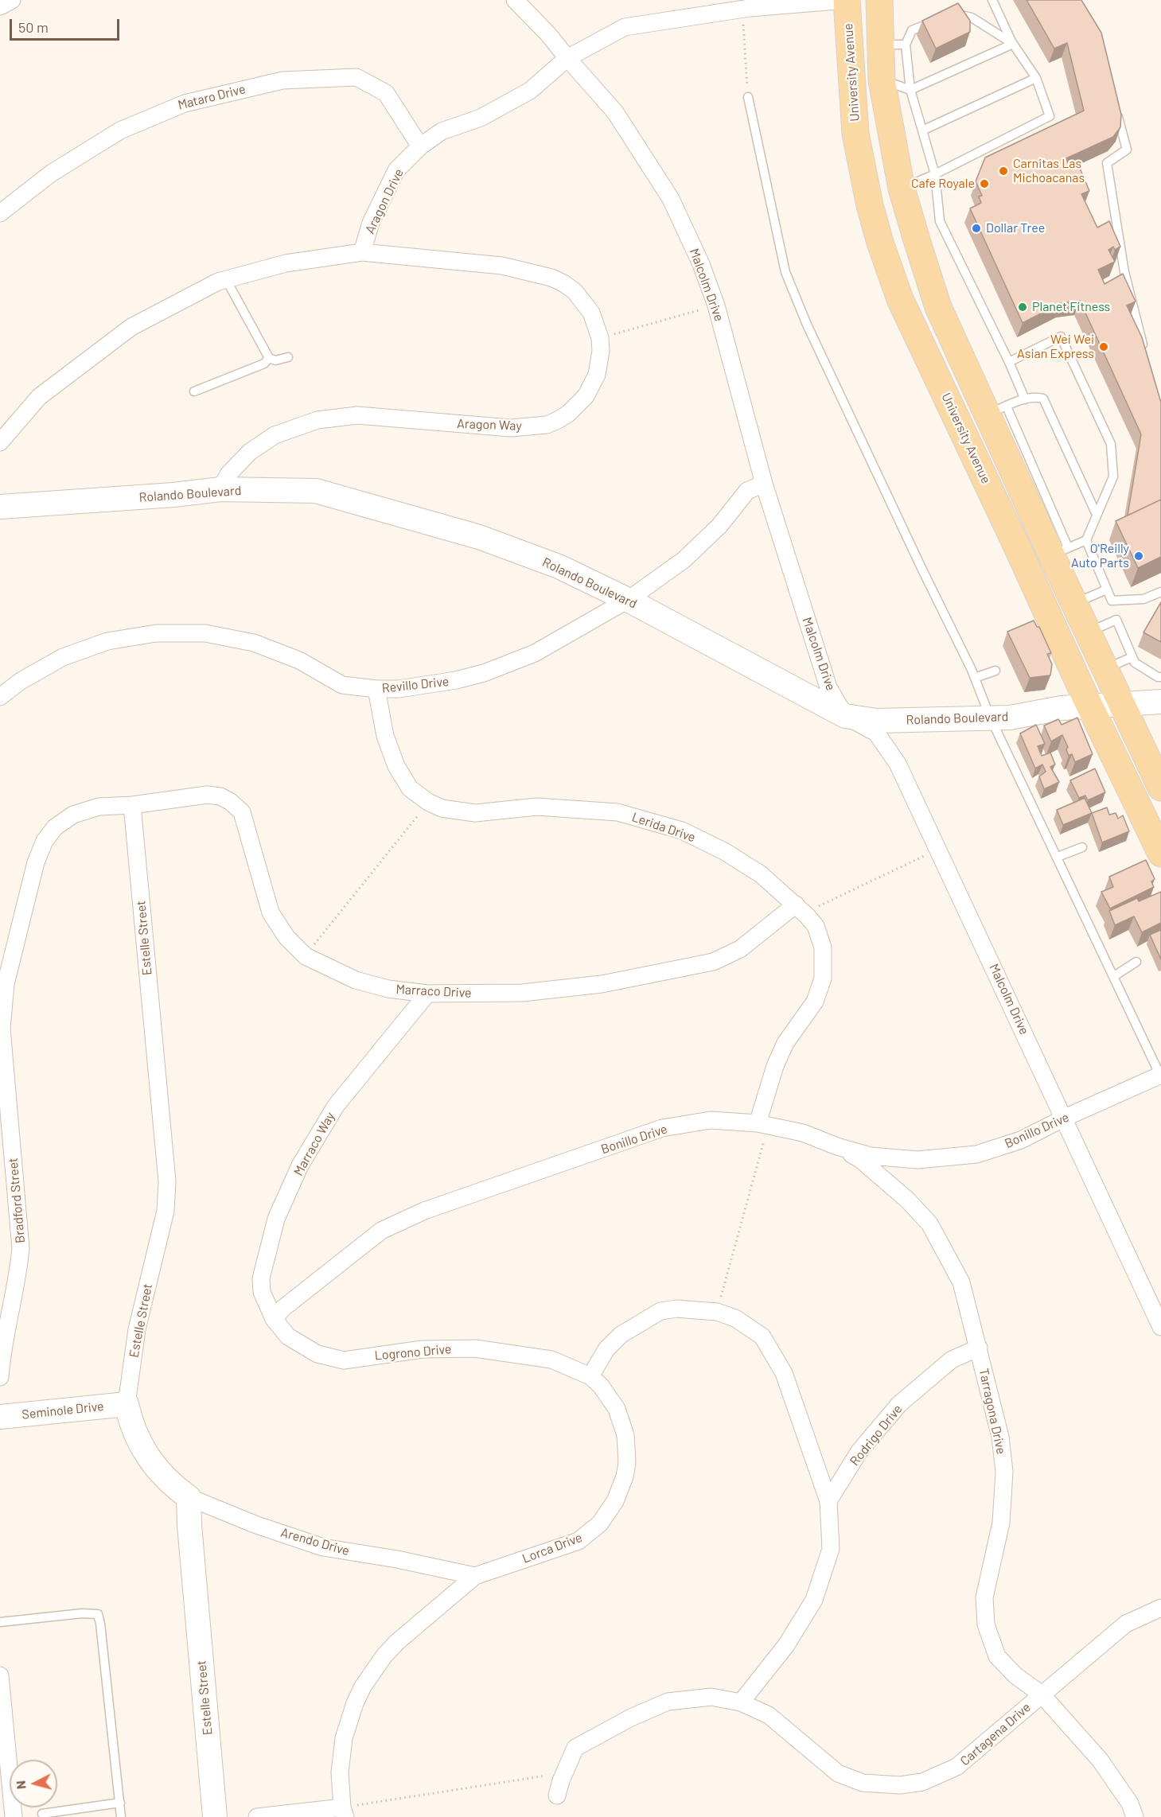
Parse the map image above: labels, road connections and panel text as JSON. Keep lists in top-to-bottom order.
{
  "streets": {
    "main road": ["University Avenue"],
    "street": [
      "Mataro Drive",
      "Aragon Drive",
      "Malcolm Drive",
      "Aragon Way",
      "Rolando Boulevard",
      "Revillo Drive",
      "Lerida Drive",
      "Estelle Street",
      "Marraco Drive",
      "Bonillo Drive",
      "Marraco Way",
      "Bradford Street",
      "Logrono Drive",
      "Seminole Drive",
      "Tarragona Drive",
      "Rodrigo Drive",
      "Arendo Drive",
      "Lorca Drive",
      "Cartagena Drive"
    ]
  },
  "crossings": [
    ["University Avenue", "Aragon Drive"],
    ["University Avenue", "Rolando Boulevard"],
    ["Mataro Drive", "Aragon Drive"],
    ["Aragon Drive", "Malcolm Drive"],
    ["Aragon Drive", "Aragon Way"],
    ["Malcolm Drive", "Rolando Boulevard"],
    ["Malcolm Drive", "Revillo Drive"],
    ["Malcolm Drive", "Bonillo Drive"],
    ["Aragon Way", "Rolando Boulevard"],
    ["Rolando Boulevard", "Revillo Drive"],
    ["Revillo Drive", "Lerida Drive"],
    ["Lerida Drive", "Marraco Drive"],
    ["Lerida Drive", "Bonillo Drive"],
    ["Estelle Street", "Marraco Drive"],
    ["Estelle Street", "Bradford Street"],
    ["Estelle Street", "Seminole Drive"],
    ["Estelle Street", "Arendo Drive"],
    ["Marraco Drive", "Marraco Way"],
    ["Marraco Drive", "Bradford Street"],
    ["Bonillo Drive", "Marraco Way"],
    ["Bonillo Drive", "Logrono Drive"],
    ["Bonillo Drive", "Tarragona Drive"],
    ["Marraco Way", "Logrono Drive"],
    ["Logrono Drive", "Lorca Drive"],
    ["Tarragona Drive", "Rodrigo Drive"],
    ["Tarragona Drive", "Cartagena Drive"],
    ["Arendo Drive", "Lorca Drive"]
  ],
  "places": [
    "Carnitas Las Michoacanas",
    "Cafe Royale",
    "Dollar Tree",
    "Planet Fitness",
    "Wei Wei Asian Express",
    "O'Reilly Auto Parts"
  ],
  "scale_bar": "50 m",
  "north": "left"
}
